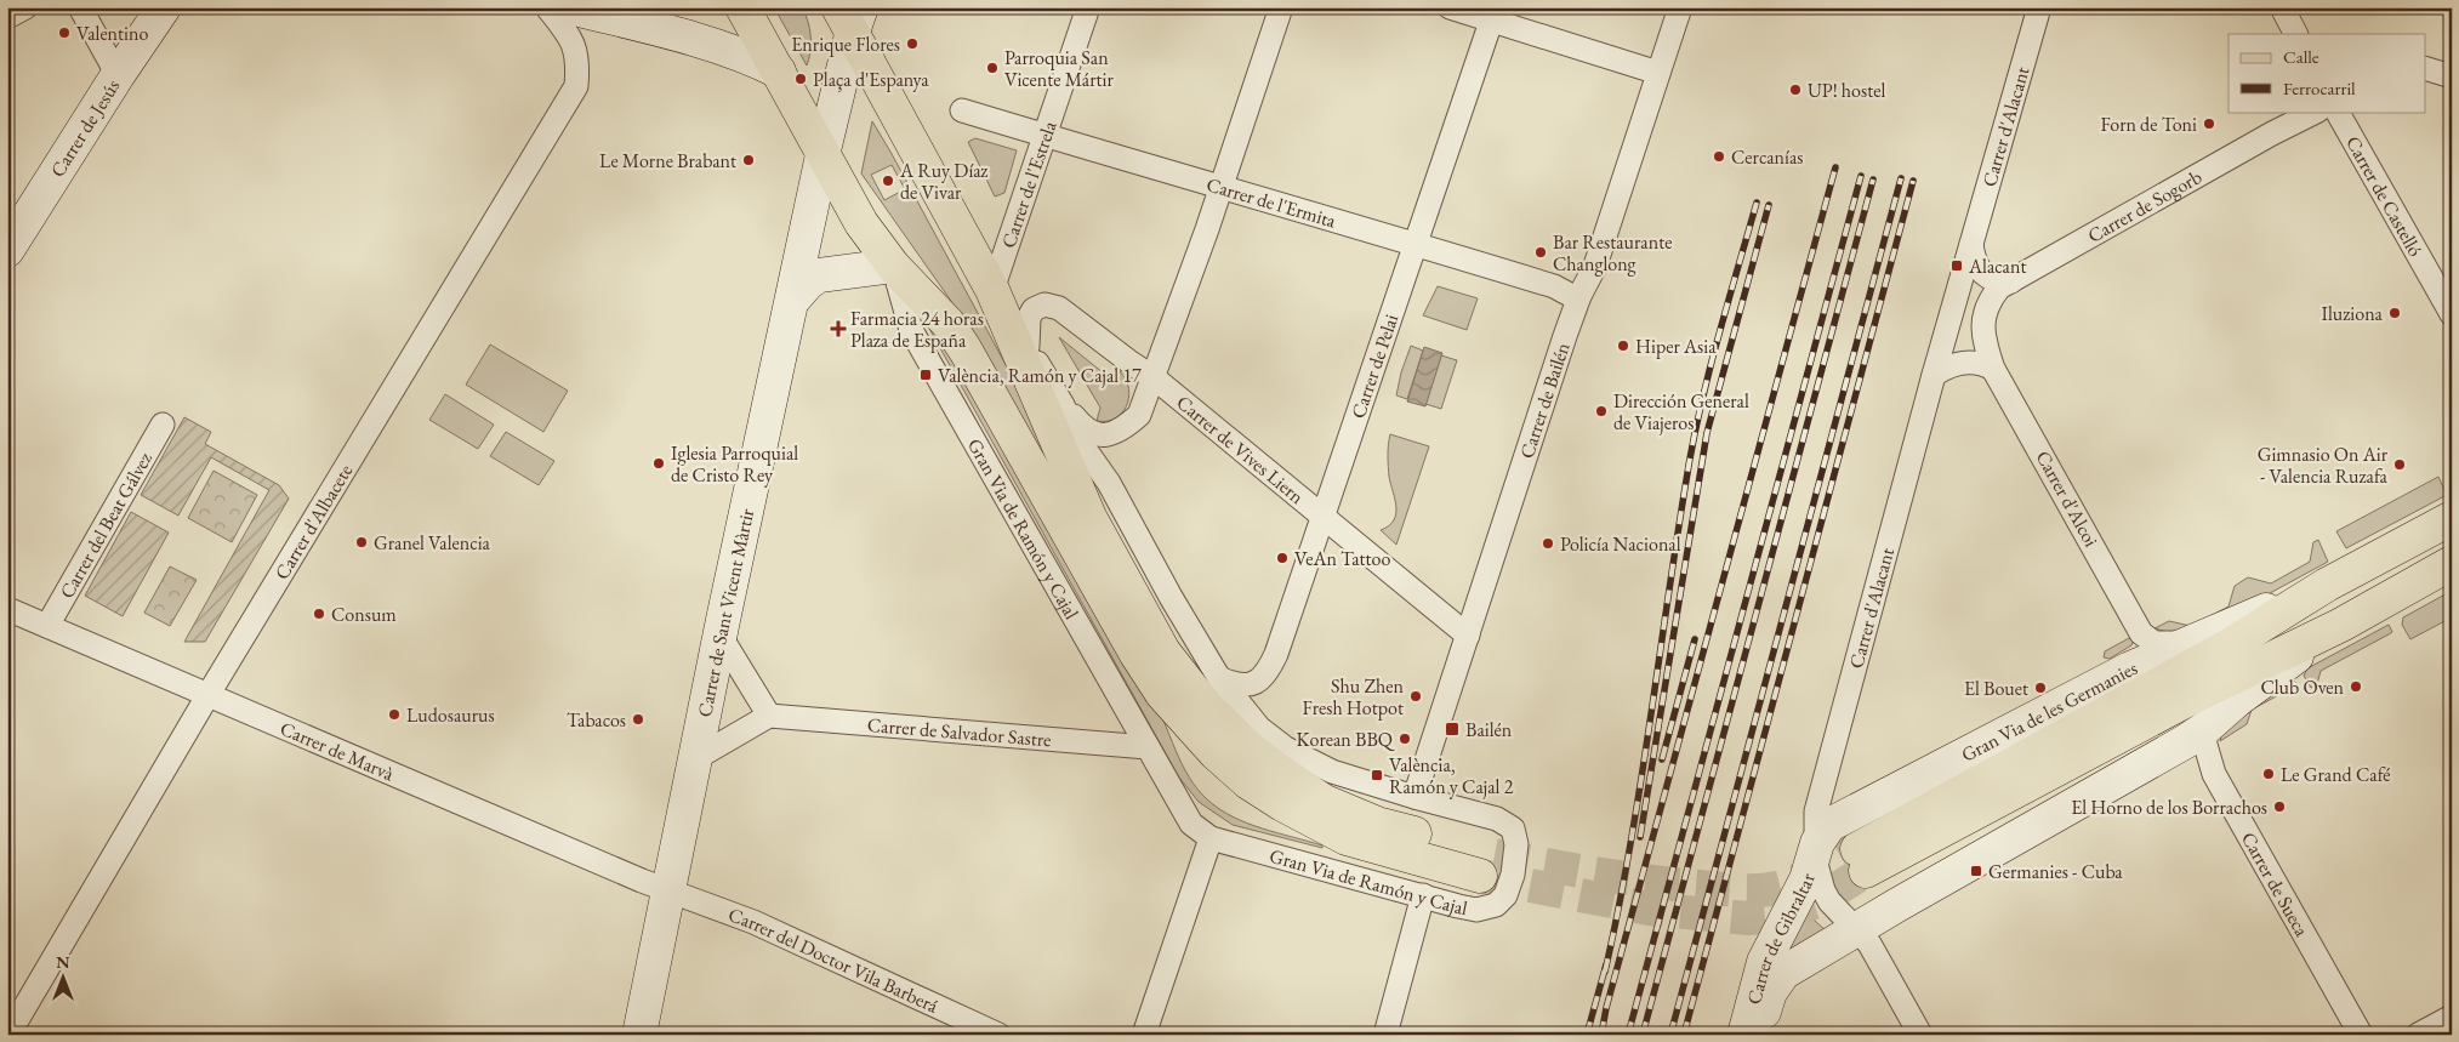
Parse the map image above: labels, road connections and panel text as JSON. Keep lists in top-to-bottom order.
{
  "streets": {
    "main road": [
      "Carrer de Jesús",
      "Gran Via de Ramón y Cajal",
      "Carrer de Sant Vicent Màrtir",
      "Gran Via de les Germanies",
      "Carrer de Gibraltar"
    ],
    "street": [
      "Carrer d'Alacant",
      "Carrer de l'Estrela",
      "Carrer de Castelló",
      "Carrer de l'Ermita",
      "Carrer de Sogorb",
      "Carrer de Pelai",
      "Carrer de Bailén",
      "Carrer de Vives Liern",
      "Carrer d'Alcoi",
      "Carrer d'Albacete",
      "Carrer del Beat Gálvez",
      "Carrer de Salvador Sastre",
      "Carrer de Marvà",
      "Carrer de Sueca",
      "Carrer del Doctor Vila Barberá"
    ]
  },
  "crossings": [
    ["Carrer d'Alacant", "Gran Via de les Germanies"],
    ["Carrer d'Alacant", "Carrer de Gibraltar"],
    ["Carrer de l'Estrela", "Carrer de l'Ermita"],
    ["Carrer de l'Estrela", "Gran Via de Ramón y Cajal"],
    ["Carrer de l'Ermita", "Carrer de Pelai"],
    ["Carrer de l'Ermita", "Carrer de Bailén"],
    ["Carrer de Sogorb", "Carrer d'Alcoi"],
    ["Carrer de Pelai", "Carrer de Vives Liern"],
    ["Carrer de Pelai", "Gran Via de Ramón y Cajal"],
    ["Carrer de Bailén", "Carrer de Vives Liern"],
    ["Carrer de Bailén", "Gran Via de Ramón y Cajal"],
    ["Carrer de Vives Liern", "Gran Via de Ramón y Cajal"],
    ["Carrer d'Alcoi", "Gran Via de les Germanies"],
    ["Carrer d'Albacete", "Carrer de Marvà"],
    ["Carrer del Beat Gálvez", "Carrer de Marvà"],
    ["Gran Via de Ramón y Cajal", "Carrer de Sant Vicent Màrtir"],
    ["Gran Via de Ramón y Cajal", "Carrer de Salvador Sastre"],
    ["Carrer de Sant Vicent Màrtir", "Carrer de Marvà"],
    ["Carrer de Sant Vicent Màrtir", "Carrer del Doctor Vila Barberá"],
    ["Gran Via de les Germanies", "Carrer de Sueca"],
    ["Gran Via de les Germanies", "Carrer de Gibraltar"],
    ["Carrer de Marvà", "Carrer del Doctor Vila Barberá"]
  ],
  "places": {
    "other": [
      "Valentino",
      "Enrique Flores",
      "Parroquia San Vicente Mártir",
      "Plaça d'Espanya",
      "UP! hostel",
      "Forn de Toni",
      "Cercanías",
      "Le Morne Brabant",
      "A Ruy Díaz de Vivar",
      "Bar Restaurante Changlong",
      "Iluziona",
      "Hiper Asia",
      "Dirección General de Viajeros",
      "Iglesia Parroquial de Cristo Rey",
      "Gimnasio On Air - Valencia Ruzafa",
      "Granel Valencia",
      "Policía Nacional",
      "VeAn Tattoo",
      "Consum",
      "Club Oven",
      "El Bouet",
      "Shu Zhen Fresh Hotpot",
      "Ludosaurus",
      "Tabacos",
      "Korean BBQ",
      "Le Grand Café",
      "El Horno de los Borrachos"
    ],
    "transit": [
      "Alacant",
      "València, Ramón y Cajal 17",
      "Bailén",
      "València, Ramón y Cajal 2",
      "Germanies - Cuba"
    ],
    "health": ["Farmacia 24 horas Plaza de España"]
  },
  "legend": ["Calle", "Ferrocarril"],
  "north": "top"
}
